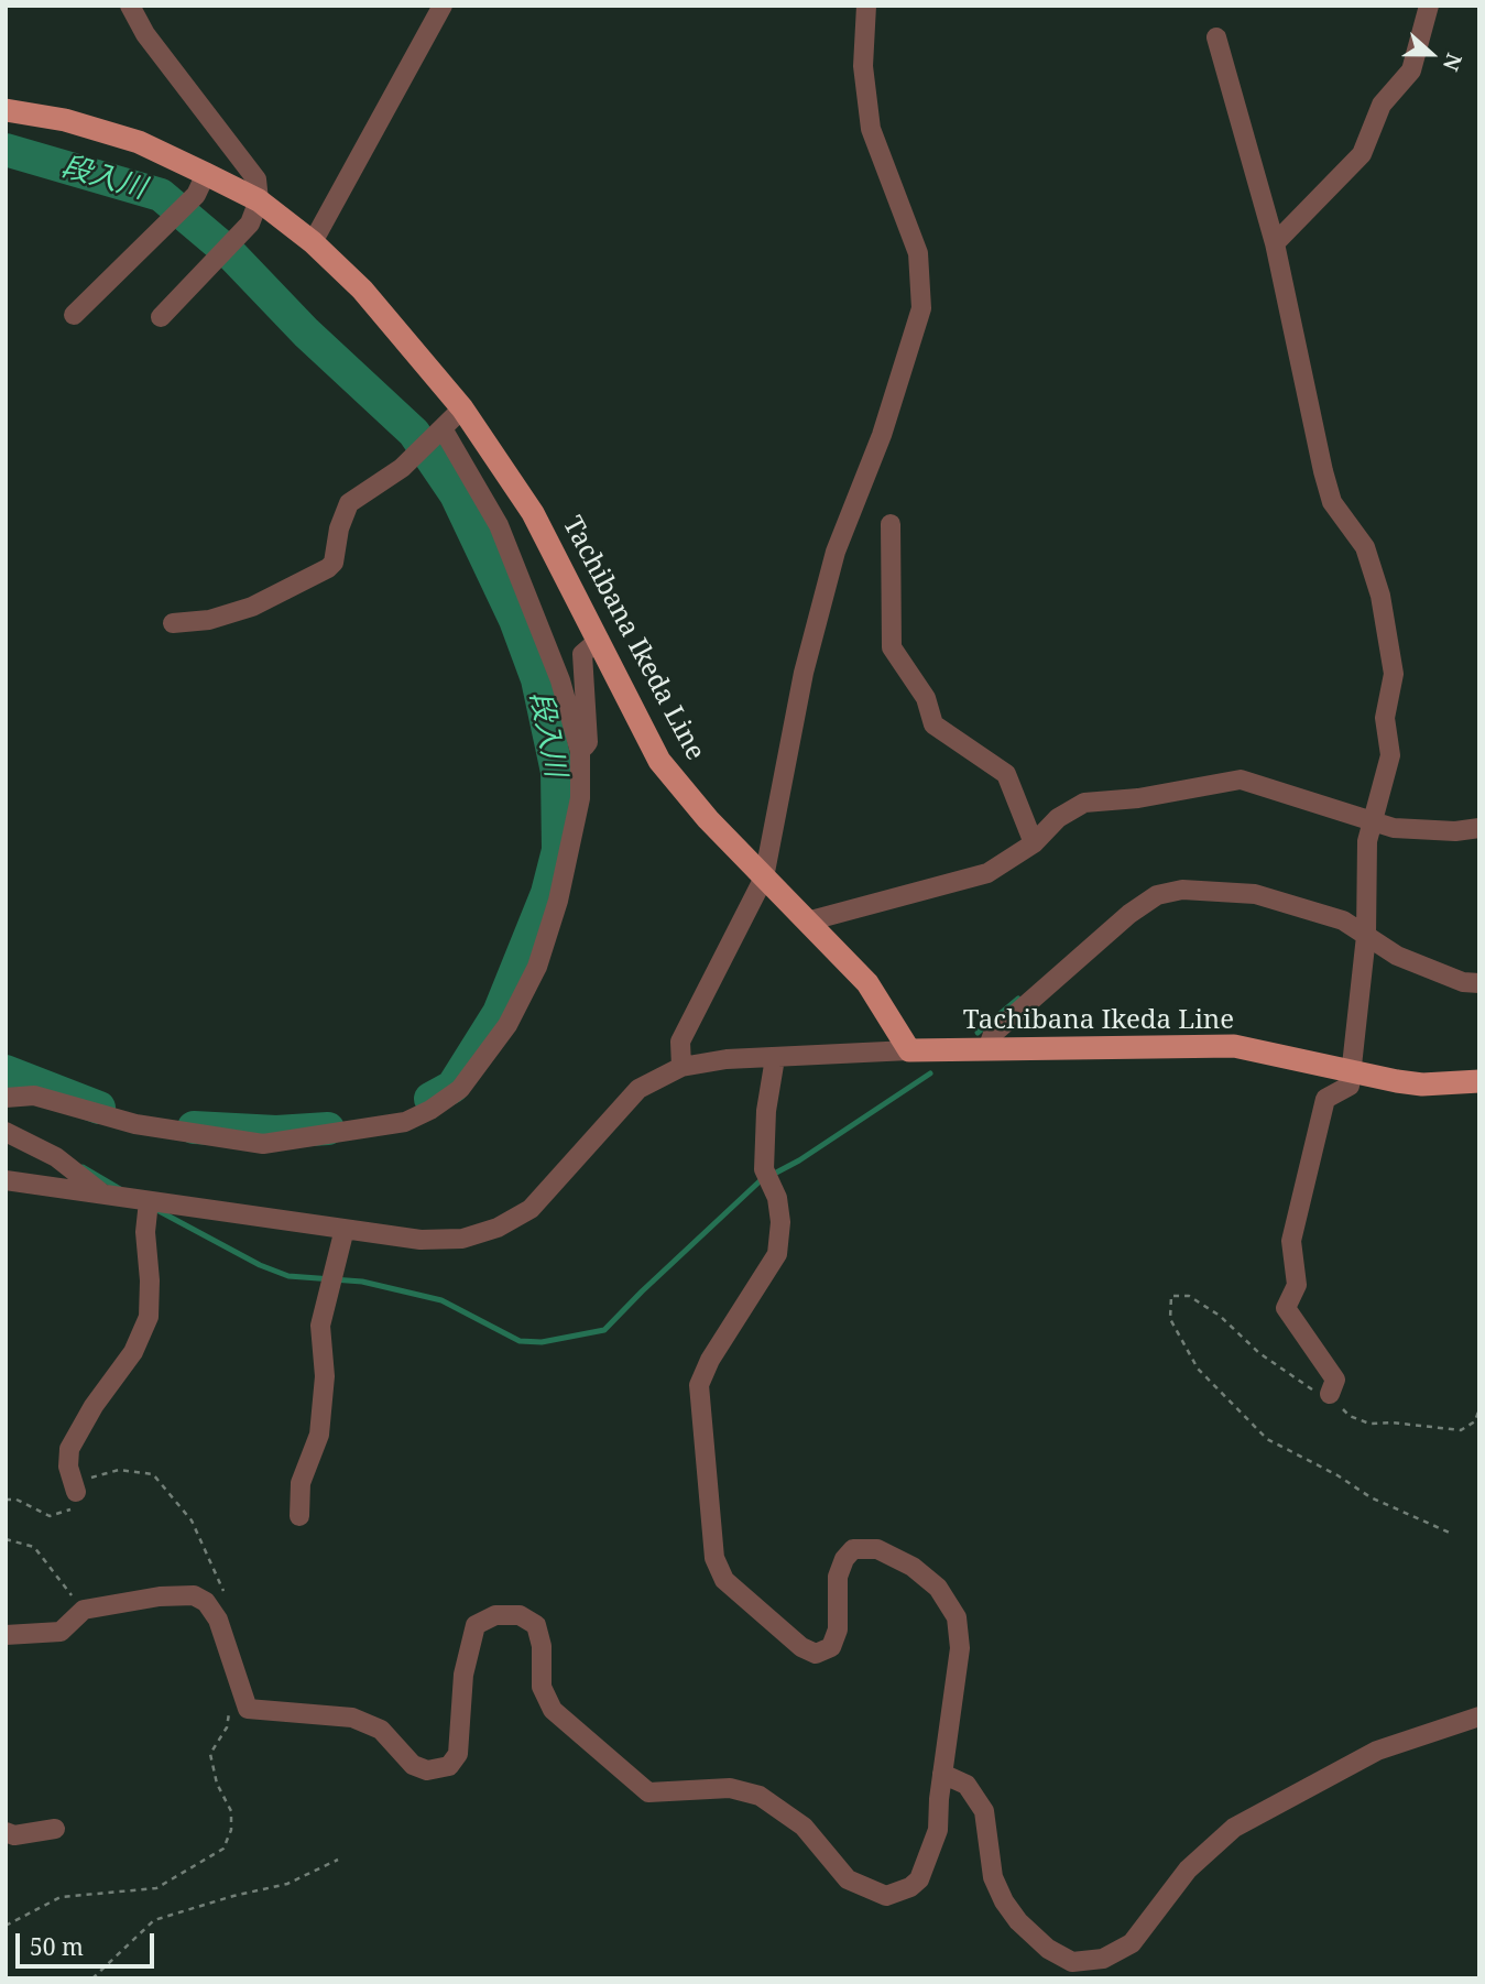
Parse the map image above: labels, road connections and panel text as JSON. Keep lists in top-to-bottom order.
{
  "streets": {
    "main road": ["Tachibana Ikeda Line"]
  },
  "water": ["段入川"],
  "scale_bar": "50 m",
  "north": "right"
}
